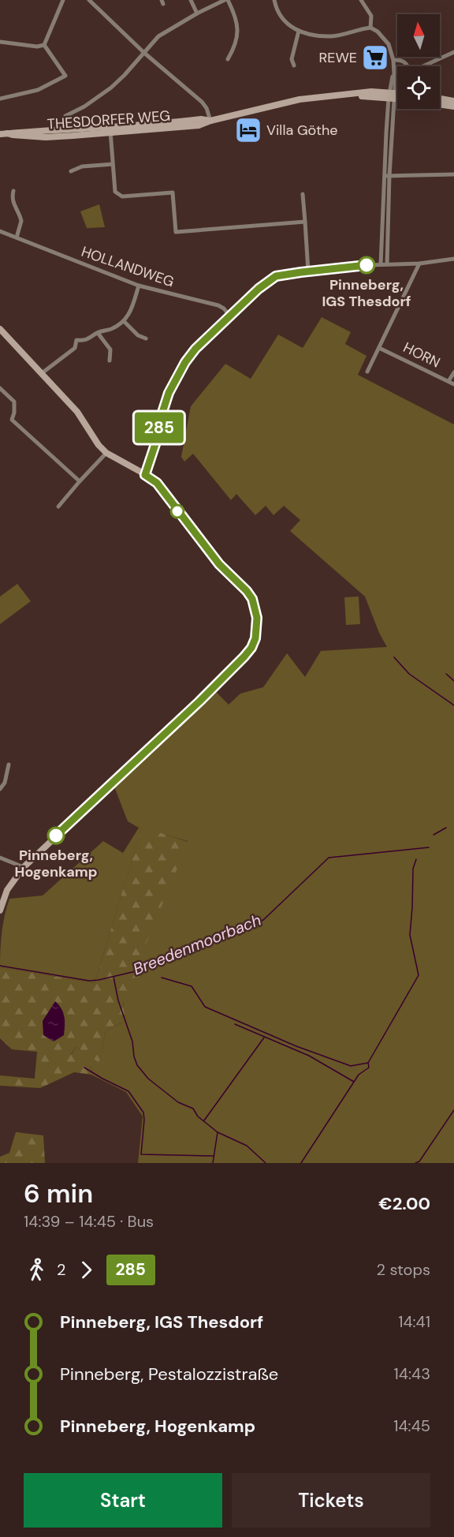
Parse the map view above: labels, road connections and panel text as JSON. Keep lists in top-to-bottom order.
{
  "streets": {
    "street": ["THESDORFER WEG", "HOLLANDWEG", "HORN"]
  },
  "water": ["Breedenmoorbach"],
  "places": {
    "supermarket": ["REWE"],
    "hotel": ["Villa Göthe"],
    "other": ["Pinneberg, IGS Thesdorf", "Pinneberg, Hogenkamp"]
  },
  "lines": ["bus line 285"],
  "north": "top",
  "page": {
    "on_map": "285",
    "heading": ["6 min", "14:39 – 14:45 · Bus", "€2.00"],
    "legs": ["2", "285", "2 stops"],
    "list": [
      {
        "name": "Pinneberg, IGS Thesdorf",
        "value": "14:41"
      },
      {
        "name": "Pinneberg, Pestalozzistraße",
        "value": "14:43"
      },
      {
        "name": "Pinneberg, Hogenkamp",
        "value": "14:45"
      }
    ],
    "buttons": ["Start", "Tickets"]
  }
}
